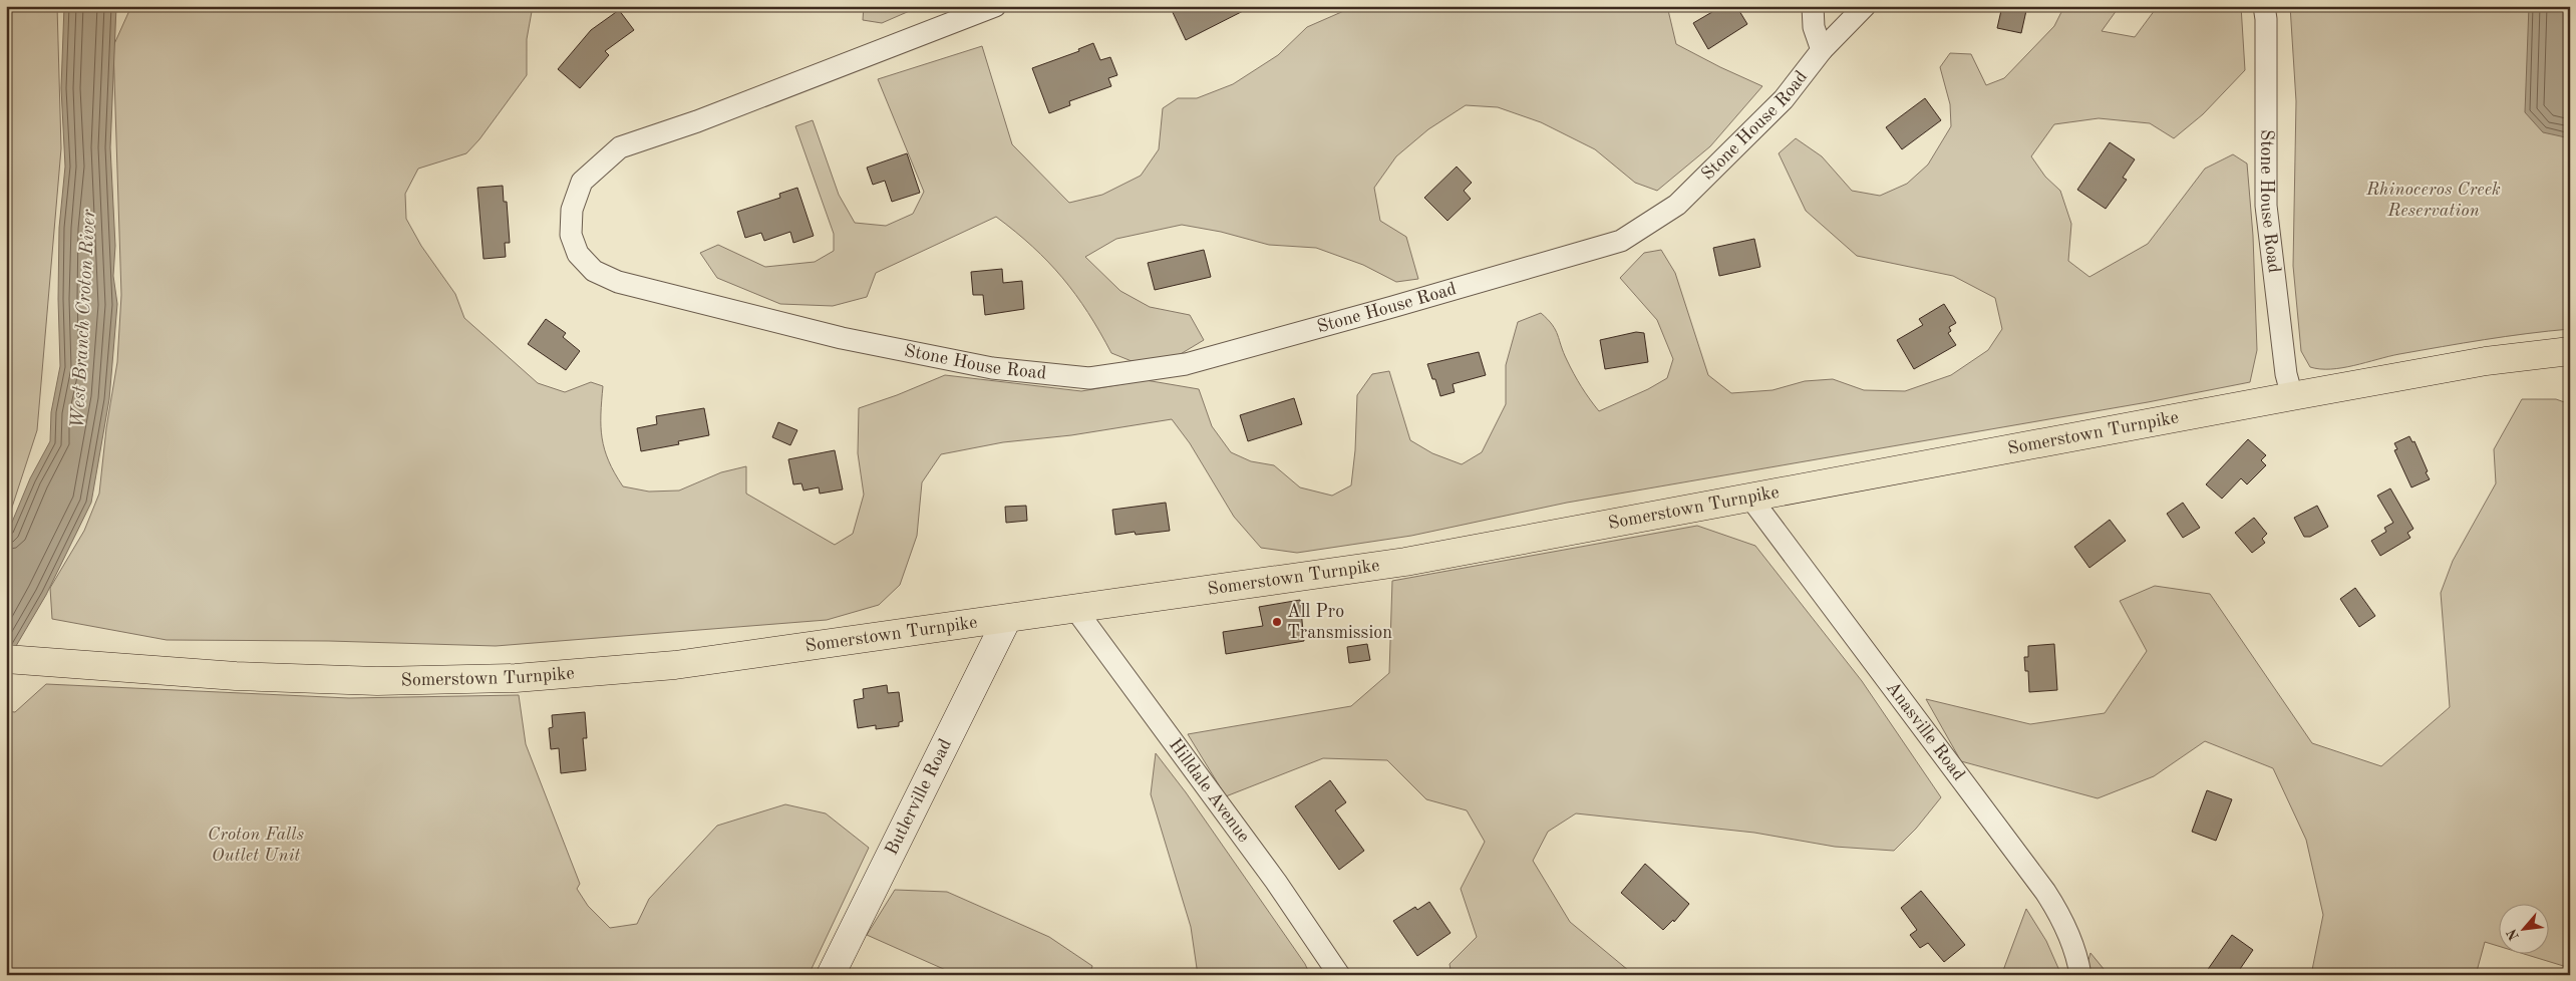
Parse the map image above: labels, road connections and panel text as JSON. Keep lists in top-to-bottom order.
{
  "streets": {
    "main road": ["Somerstown Turnpike"],
    "street": [
      "Stone House Road",
      "Anasville Road",
      "Hilldale Avenue",
      "Butlerville Road"
    ]
  },
  "crossings": [
    ["Stone House Road", "Somerstown Turnpike"],
    ["Somerstown Turnpike", "Anasville Road"],
    ["Somerstown Turnpike", "Hilldale Avenue"],
    ["Somerstown Turnpike", "Butlerville Road"]
  ],
  "water": ["West Branch Croton River"],
  "parks": ["Rhinoceros Creek Reservation", "Croton Falls Outlet Unit"],
  "places": ["All Pro Transmission"],
  "north": "bottom left"
}
